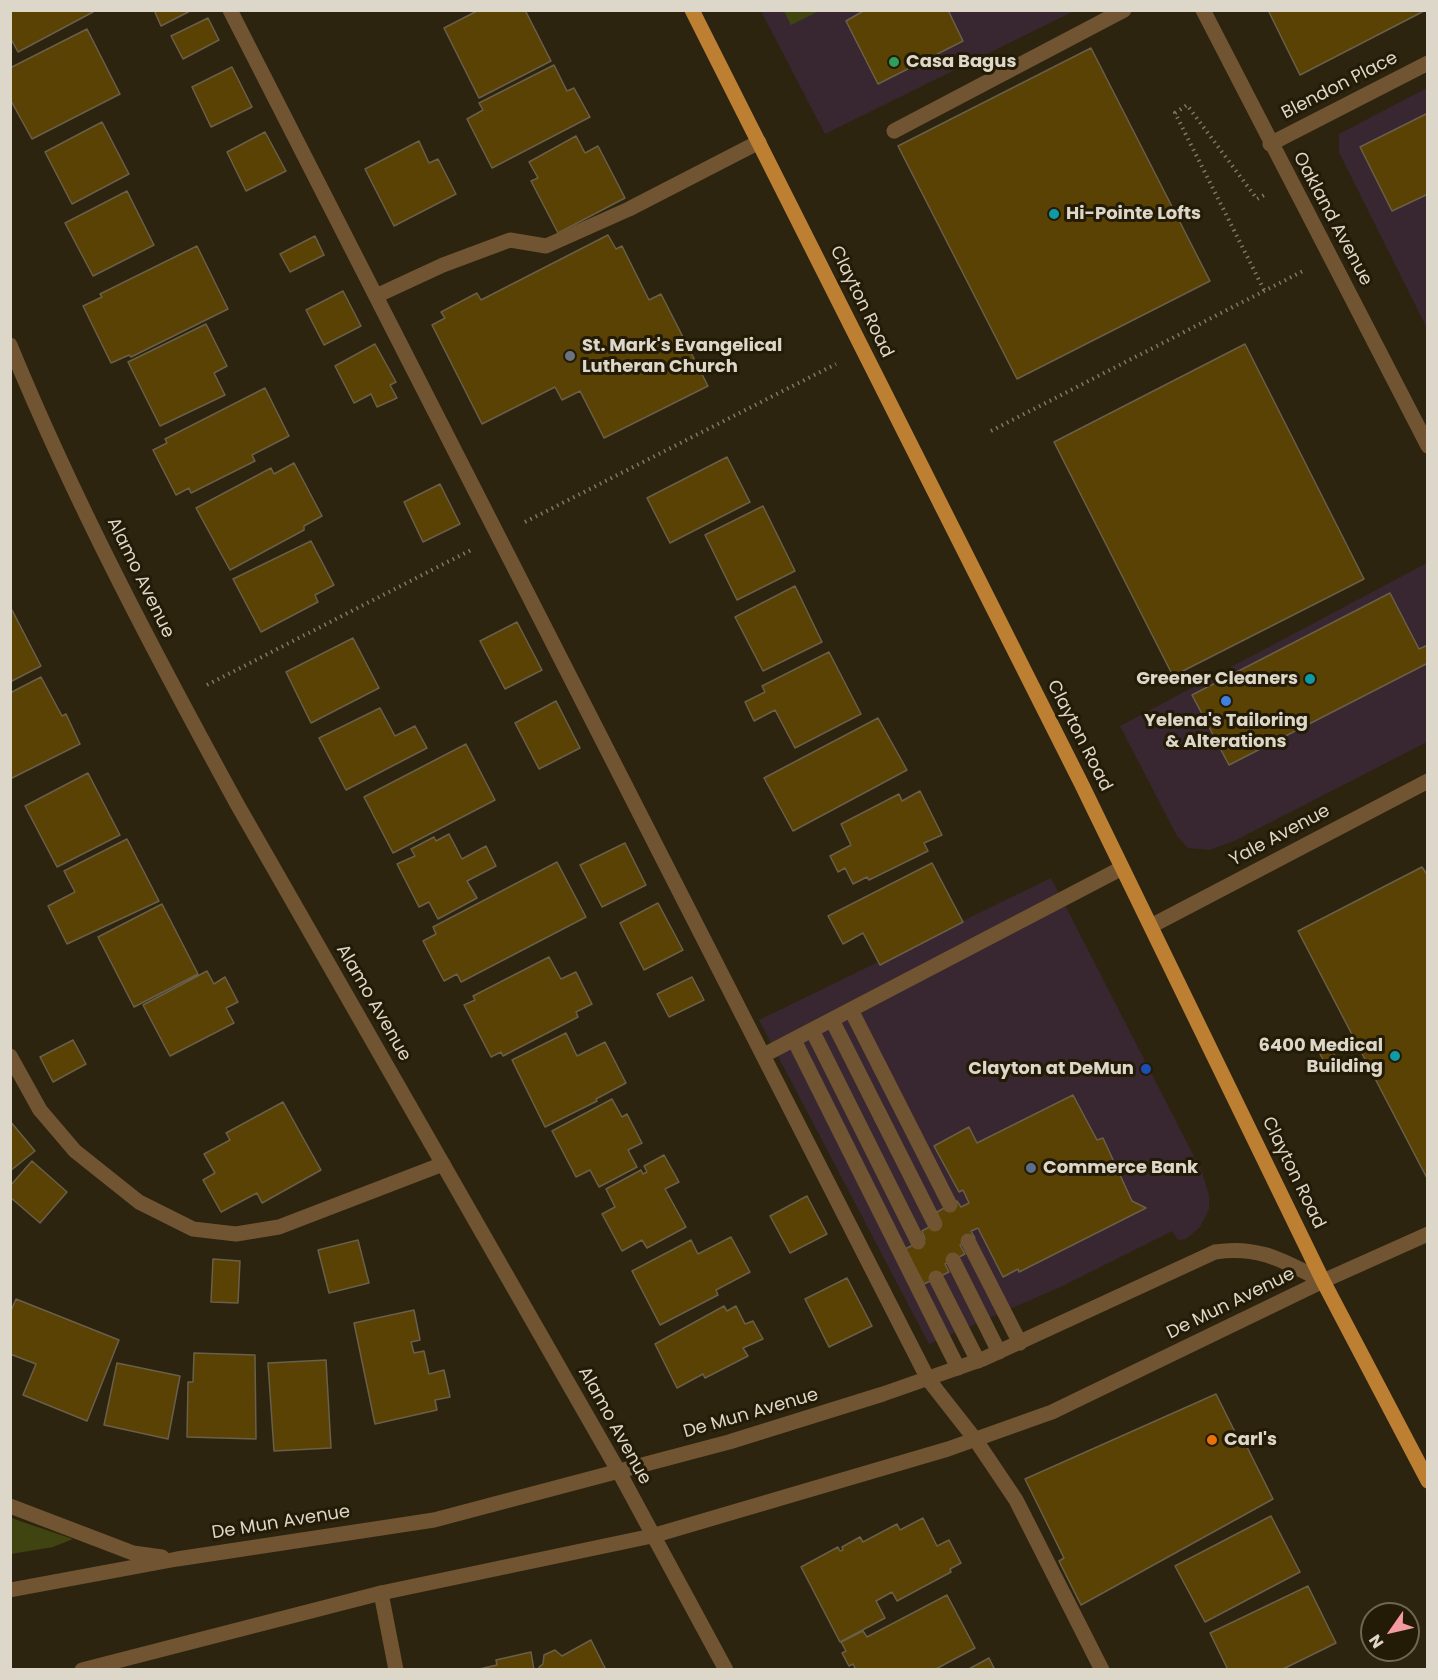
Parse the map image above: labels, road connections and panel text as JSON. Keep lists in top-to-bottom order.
{
  "streets": {
    "main road": ["Clayton Road"],
    "street": [
      "Blendon Place",
      "Oakland Avenue",
      "Alamo Avenue",
      "Yale Avenue",
      "De Mun Avenue"
    ]
  },
  "crossings": [
    ["Blendon Place", "Oakland Avenue"],
    ["Clayton Road", "Yale Avenue"],
    ["Clayton Road", "De Mun Avenue"],
    ["Alamo Avenue", "De Mun Avenue"]
  ],
  "places": [
    "Casa Bagus",
    "Hi-Pointe Lofts",
    "St. Mark's Evangelical Lutheran Church",
    "Greener Cleaners",
    "Yelena's Tailoring & Alterations",
    "6400 Medical Building",
    "Clayton at DeMun",
    "Commerce Bank",
    "Carl's"
  ],
  "north": "bottom left"
}
